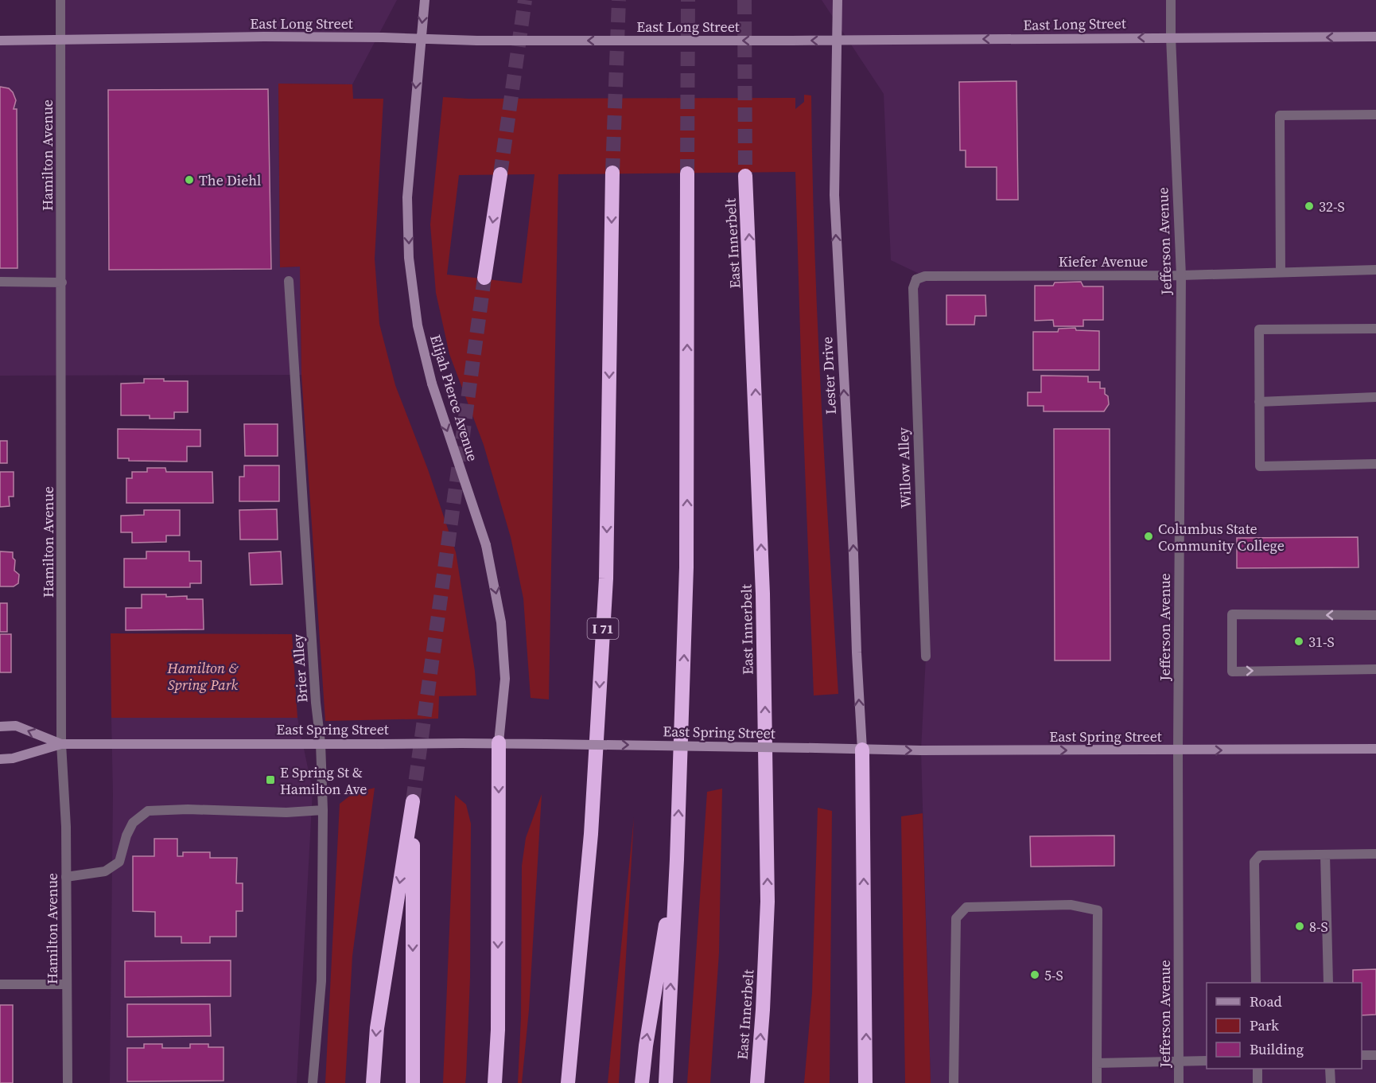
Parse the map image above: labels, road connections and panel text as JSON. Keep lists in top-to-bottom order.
{
  "streets": {
    "highway": ["East Innerbelt", "I 71"],
    "main road": [
      "East Long Street",
      "Lester Drive",
      "Elijah Pierce Avenue",
      "East Spring Street"
    ],
    "street": [
      "Hamilton Avenue",
      "Jefferson Avenue",
      "Kiefer Avenue",
      "Willow Alley",
      "Brier Alley"
    ]
  },
  "crossings": [
    ["East Long Street", "Hamilton Avenue"],
    ["East Long Street", "Jefferson Avenue"],
    ["East Long Street", "Lester Drive"],
    ["East Long Street", "Elijah Pierce Avenue"],
    ["Hamilton Avenue", "East Spring Street"],
    ["Jefferson Avenue", "Kiefer Avenue"],
    ["Jefferson Avenue", "East Spring Street"],
    ["Kiefer Avenue", "Willow Alley"],
    ["Lester Drive", "East Spring Street"],
    ["Elijah Pierce Avenue", "East Spring Street"],
    ["Brier Alley", "East Spring Street"]
  ],
  "one_way": [
    "East Long Street",
    "Lester Drive",
    "Elijah Pierce Avenue",
    "East Spring Street"
  ],
  "parks": ["Hamilton & Spring Park"],
  "places": {
    "other": [
      "The Diehl",
      "32-S",
      "Columbus State Community College",
      "31-S",
      "8-S",
      "5-S"
    ],
    "transit": ["E Spring St & Hamilton Ave"]
  },
  "legend": ["Road", "Park", "Building"]
}
